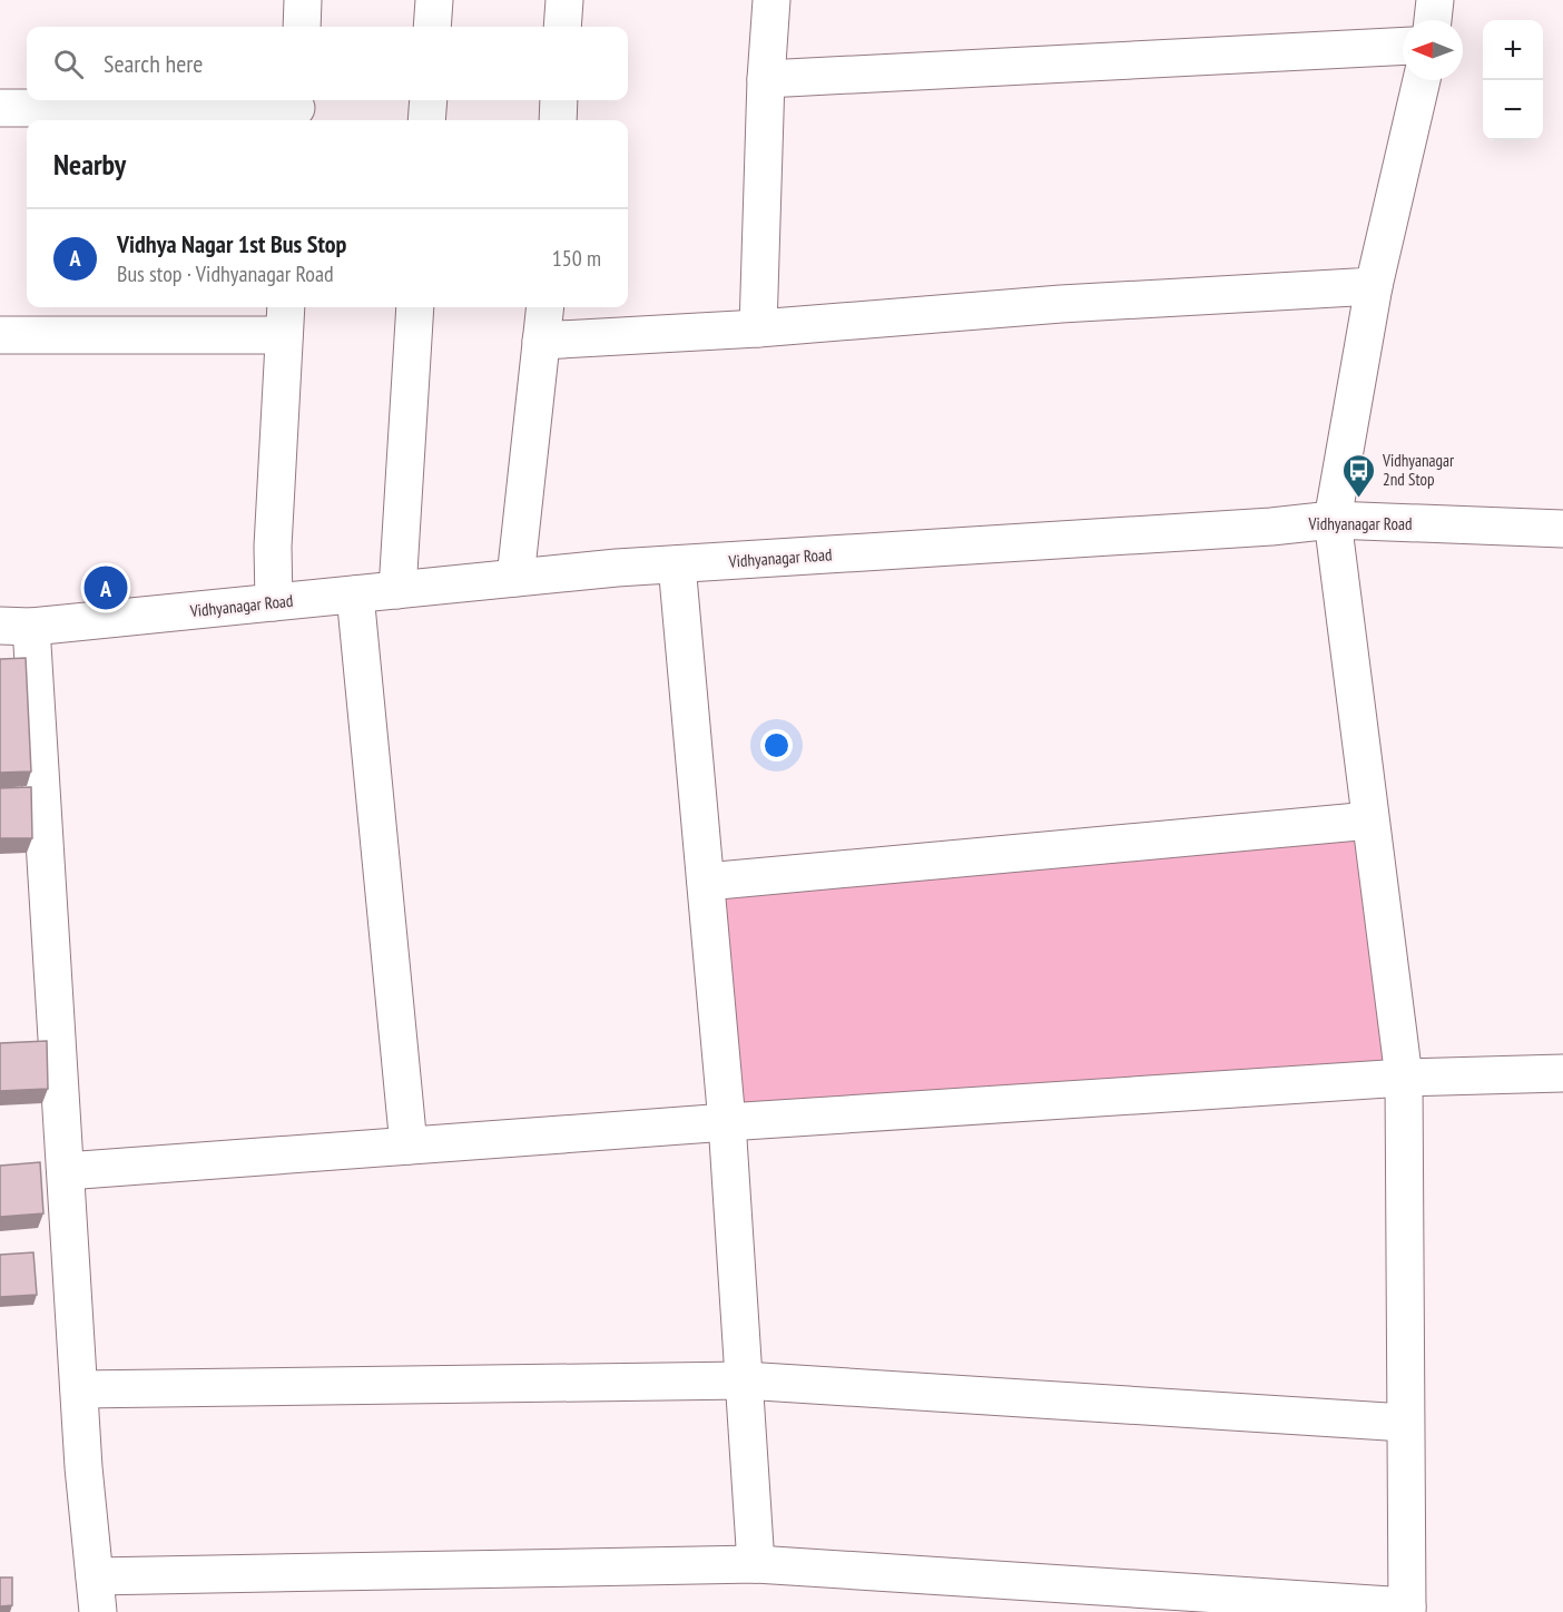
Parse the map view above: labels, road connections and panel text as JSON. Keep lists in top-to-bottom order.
{
  "streets": {
    "street": ["Vidhyanagar Road"]
  },
  "places": {
    "bus stop": ["Vidhyanagar 2nd Stop"]
  },
  "north": "left",
  "page": {
    "map_buttons": ["+", "−"],
    "search": "Search here",
    "heading": "Nearby",
    "list": [
      {
        "mark": "A",
        "name": "Vidhya Nagar 1st Bus Stop",
        "note": "Bus stop · Vidhyanagar Road",
        "value": "150 m"
      }
    ],
    "pins": "A"
  }
}
